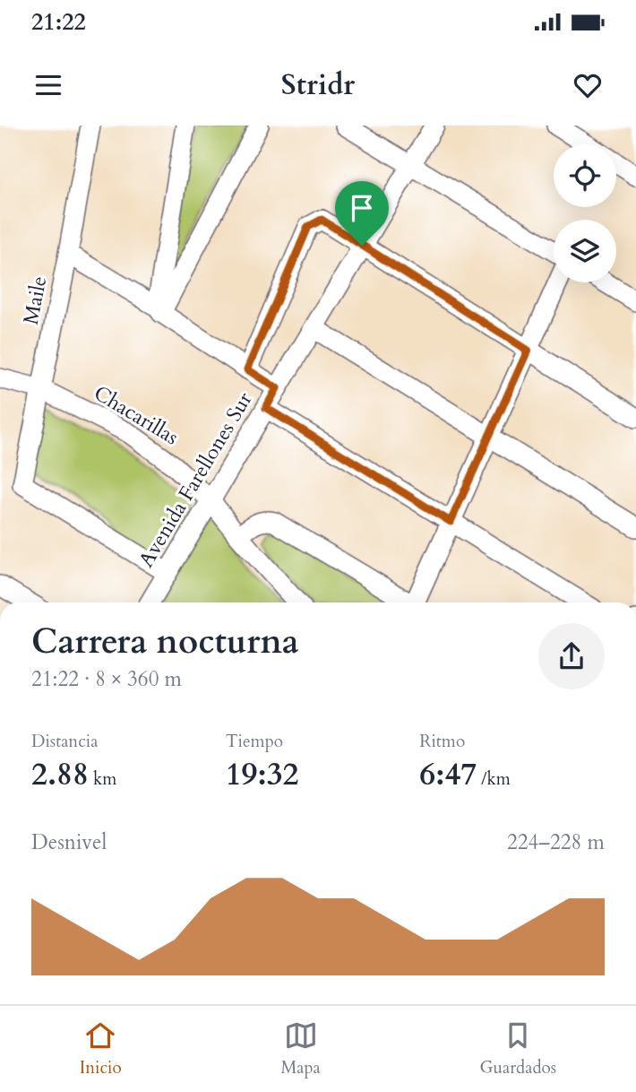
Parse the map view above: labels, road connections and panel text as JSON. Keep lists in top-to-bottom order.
{
  "streets": {
    "street": ["Maile", "Chacarillas", "Avenida Farellones Sur"]
  },
  "crossings": [
    ["Maile", "Chacarillas"],
    ["Maile", "Avenida Farellones Sur"],
    ["Chacarillas", "Avenida Farellones Sur"]
  ],
  "page": {
    "status": "21:22",
    "header": "Stridr",
    "heading": ["Carrera nocturna", "21:22 · 8 × 360 m"],
    "stats": [
      ["Distancia", "2.88 km"],
      ["Tiempo", "19:32"],
      ["Ritmo", "6:47 /km"]
    ],
    "chart": ["Desnivel", "224–228 m"],
    "tabs": ["Inicio", "Mapa", "Guardados"]
  }
}
